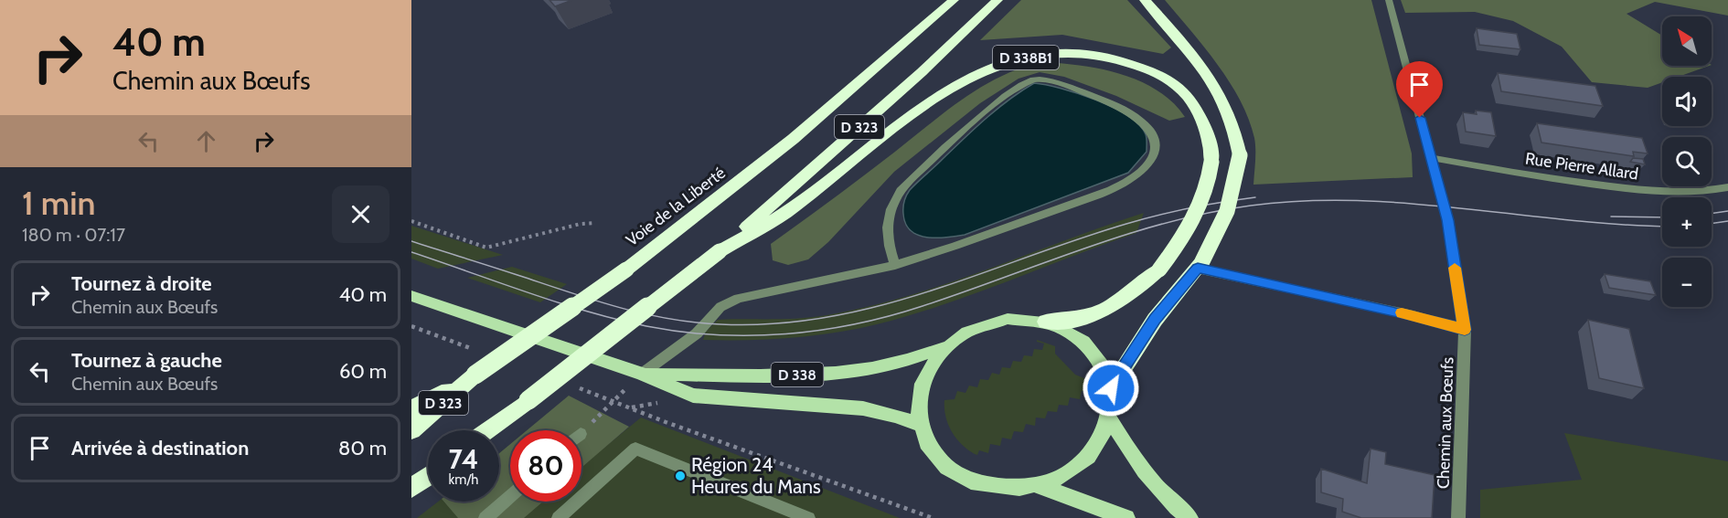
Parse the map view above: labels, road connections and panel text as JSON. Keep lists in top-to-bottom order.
{
  "streets": {
    "highway": ["D 338B1", "D 323", "Voie de la Liberté"],
    "main road": ["D 338"],
    "street": ["Rue Pierre Allard", "Chemin aux Bœufs"]
  },
  "crossings": [
    ["D 338B1", "D 323"],
    ["D 338B1", "D 338"],
    ["Rue Pierre Allard", "Chemin aux Bœufs"]
  ],
  "places": ["Région 24 Heures du Mans"],
  "north": "top left",
  "page": {
    "turn": ["40 m", "Chemin aux Bœufs"],
    "map_buttons": ["+", "−"],
    "heading": ["1 min", "180 m · 07:17"],
    "list": [
      {
        "name": "Tournez à droite",
        "note": "Chemin aux Bœufs",
        "value": "40 m"
      },
      {
        "name": "Tournez à gauche",
        "note": "Chemin aux Bœufs",
        "value": "60 m"
      },
      {
        "name": "Arrivée à destination",
        "value": "80 m"
      }
    ],
    "speed": "74 km/h",
    "limit": "80"
  }
}
